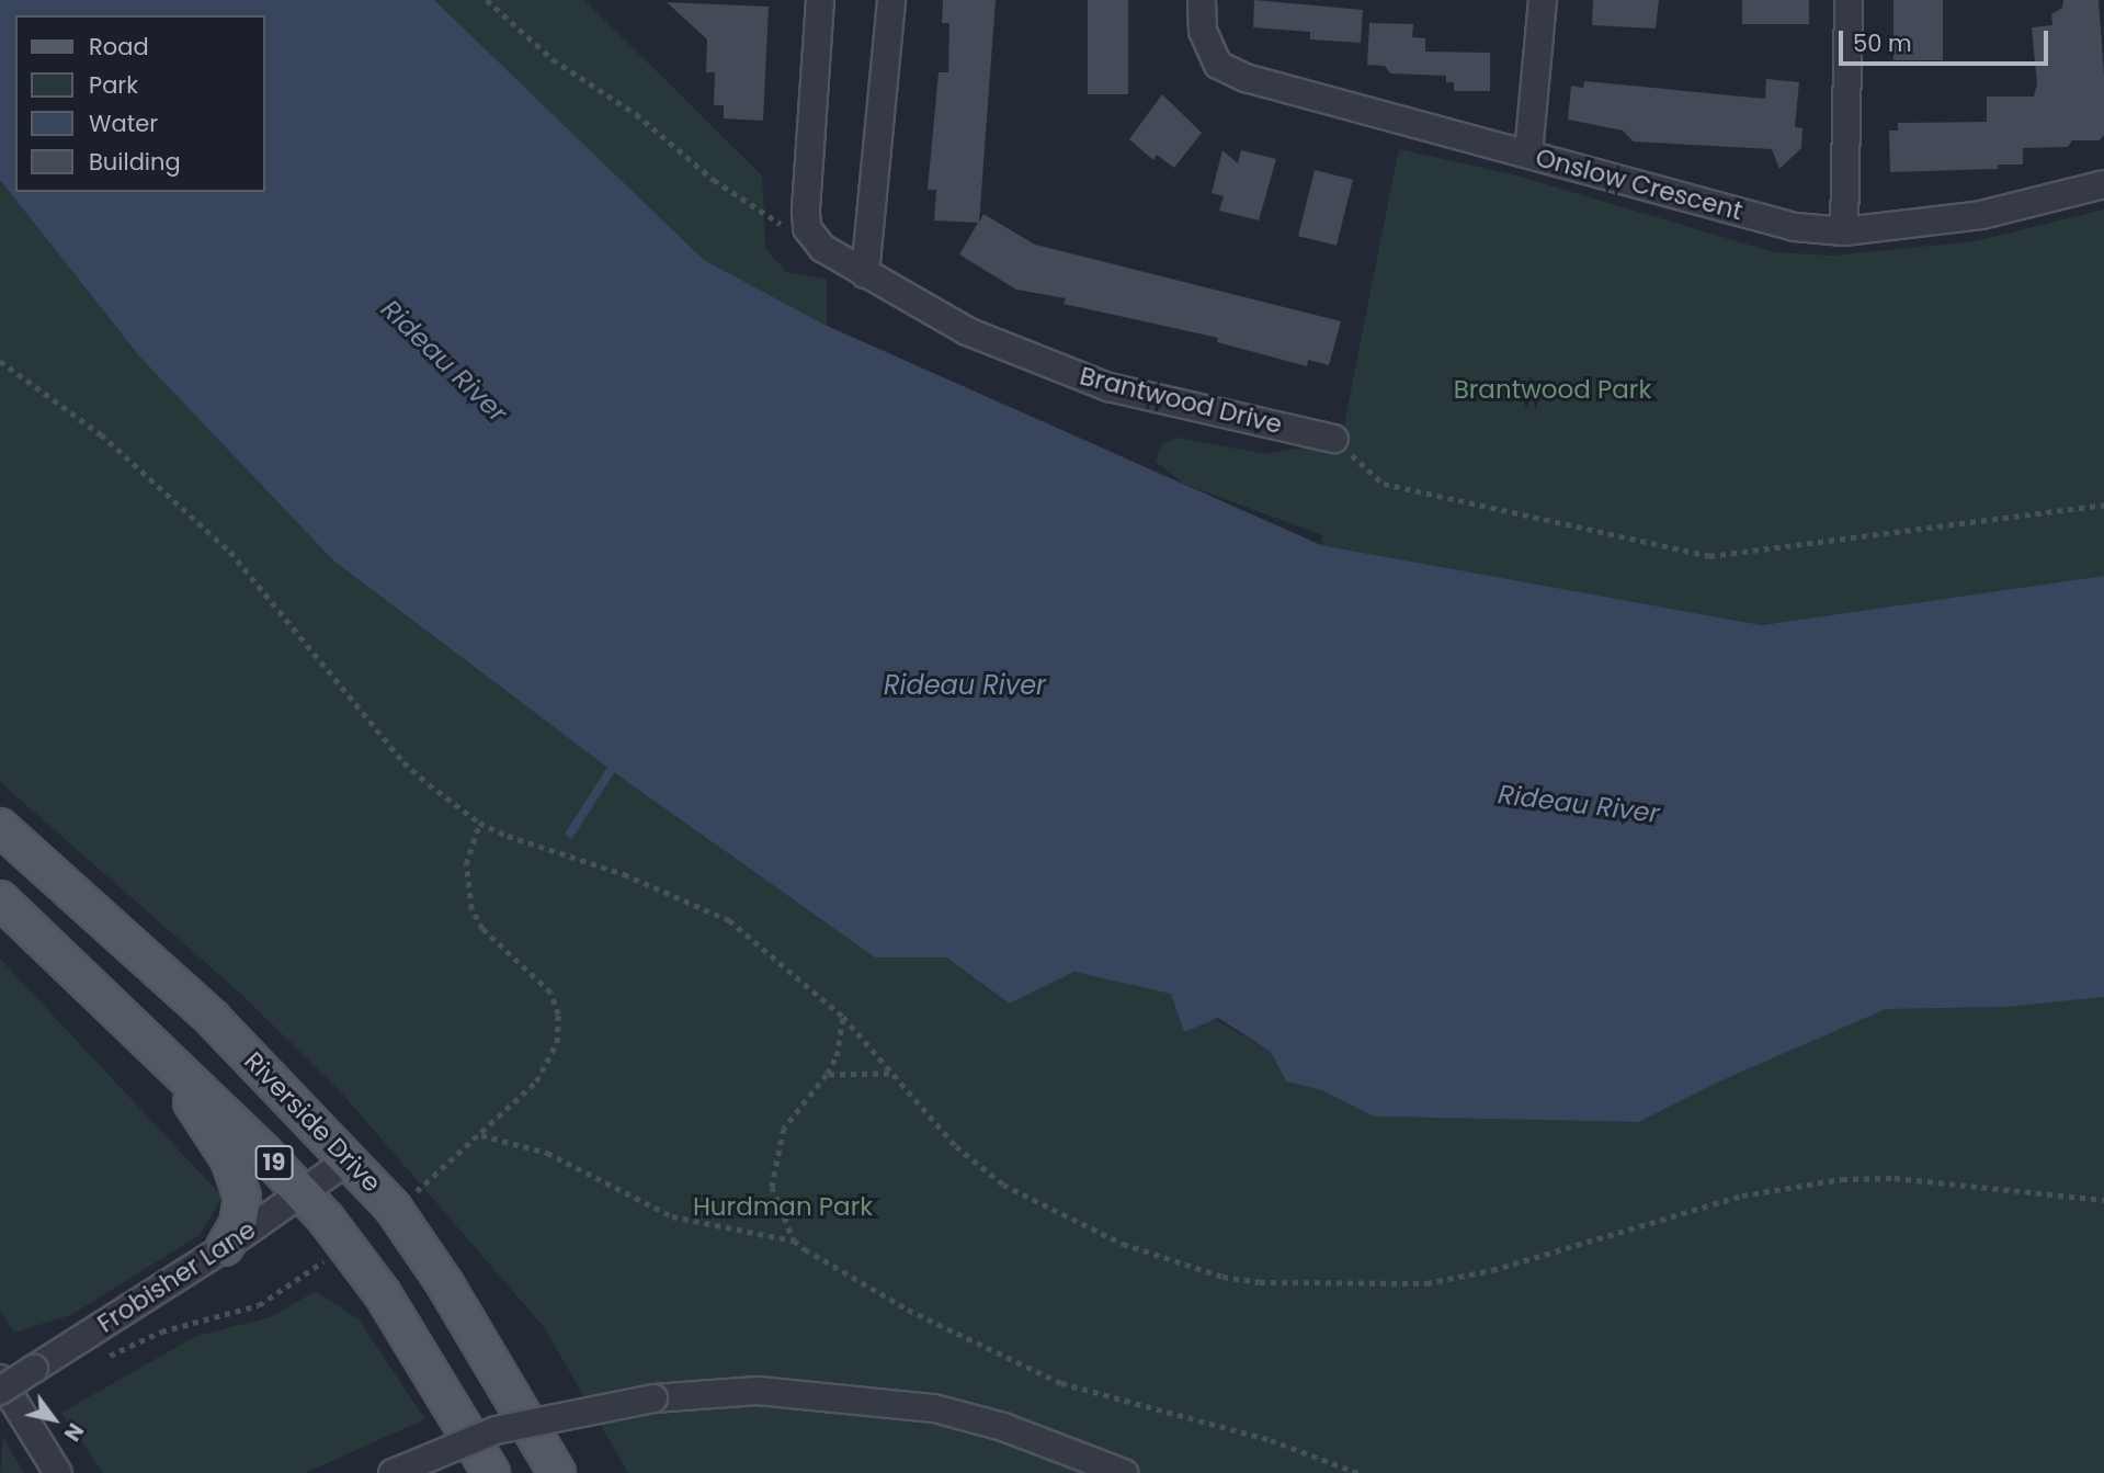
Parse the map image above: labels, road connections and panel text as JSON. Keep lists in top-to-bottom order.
{
  "streets": {
    "main road": ["Riverside Drive", "19"],
    "street": ["Onslow Crescent", "Brantwood Drive", "Frobisher Lane"]
  },
  "crossings": [
    ["Riverside Drive", "Frobisher Lane"],
    ["19", "Frobisher Lane"]
  ],
  "water": ["Rideau River"],
  "parks": ["Brantwood Park", "Hurdman Park"],
  "legend": [
    "Road",
    "Park",
    "Water",
    "Building"
  ],
  "scale_bar": "50 m",
  "north": "bottom right"
}
